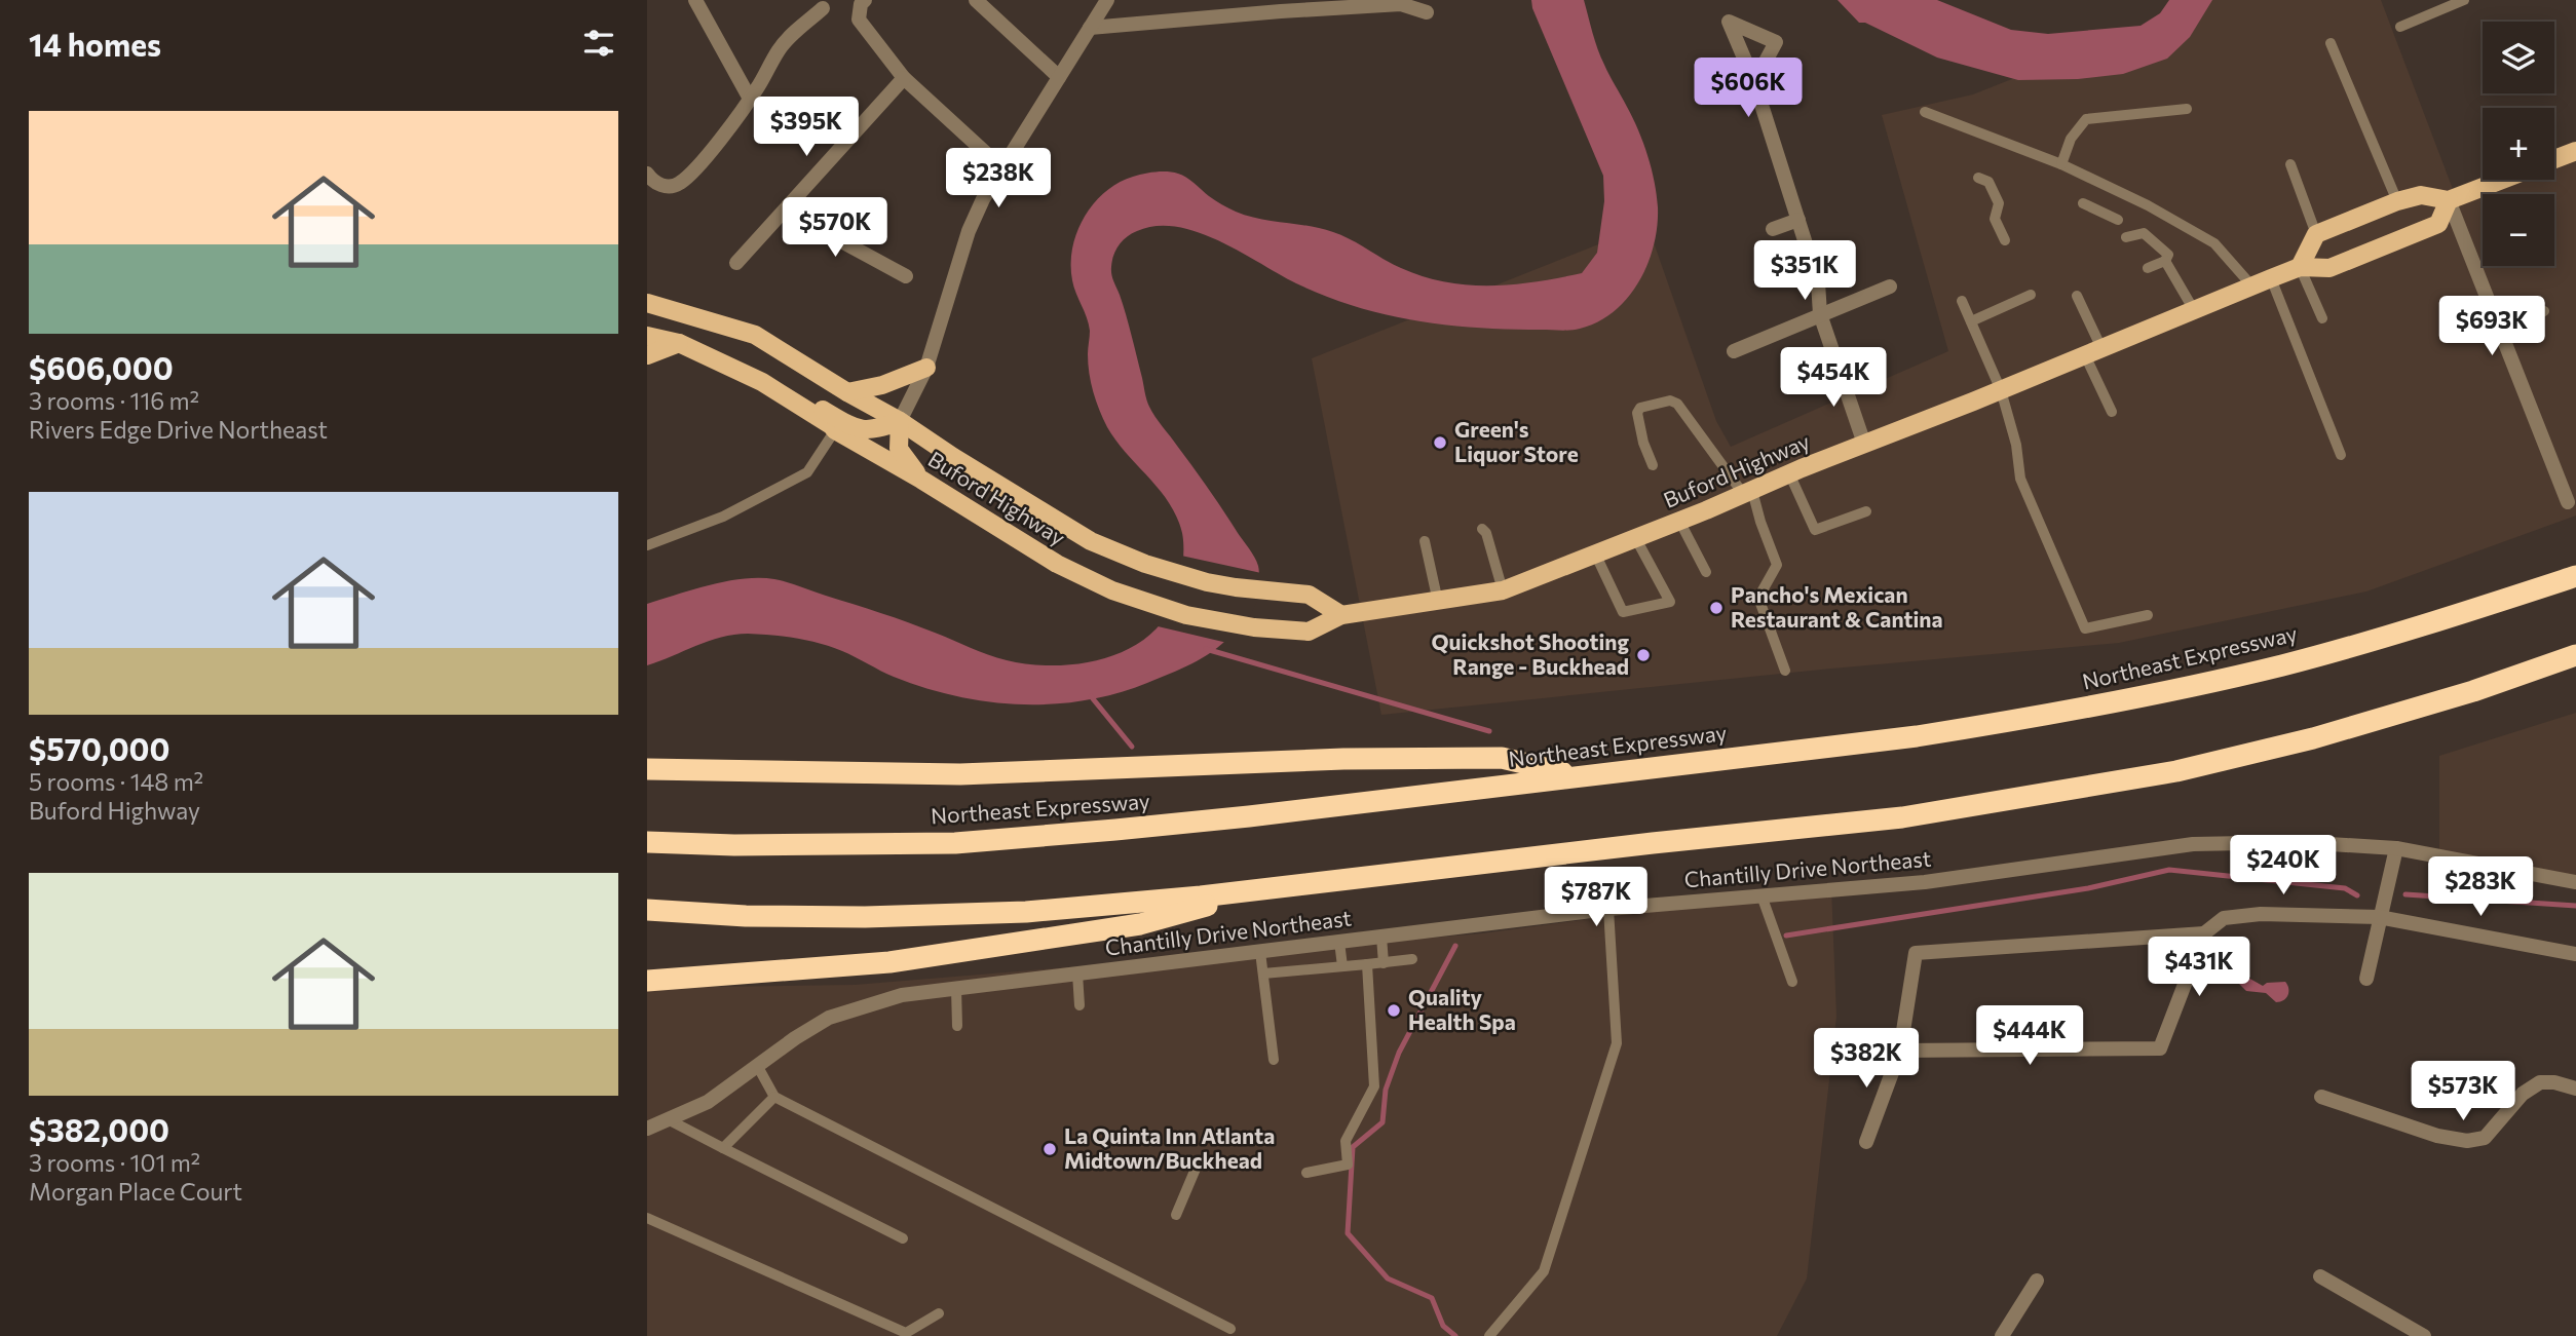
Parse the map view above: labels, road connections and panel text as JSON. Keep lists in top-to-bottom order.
{
  "streets": {
    "highway": ["Northeast Expressway"],
    "main road": ["Buford Highway"],
    "street": ["Chantilly Drive Northeast"]
  },
  "places": [
    "Green's Liquor Store",
    "Pancho's Mexican Restaurant & Cantina",
    "Quickshot Shooting Range - Buckhead",
    "Quality Health Spa",
    "La Quinta Inn Atlanta Midtown/Buckhead"
  ],
  "page": {
    "heading": "14 homes",
    "map_buttons": ["+", "−"],
    "price": [
      "$606K",
      "$395K",
      "$238K",
      "$570K",
      "$351K",
      "$693K",
      "$454K",
      "$240K",
      "$283K",
      "$787K",
      "$431K",
      "$444K",
      "$382K",
      "$573K"
    ],
    "list": [
      {
        "name": "$606,000",
        "note": "3 rooms · 116 m² · Rivers Edge Drive Northeast"
      },
      {
        "name": "$570,000",
        "note": "5 rooms · 148 m² · Buford Highway"
      },
      {
        "name": "$382,000",
        "note": "3 rooms · 101 m² · Morgan Place Court"
      }
    ]
  }
}
